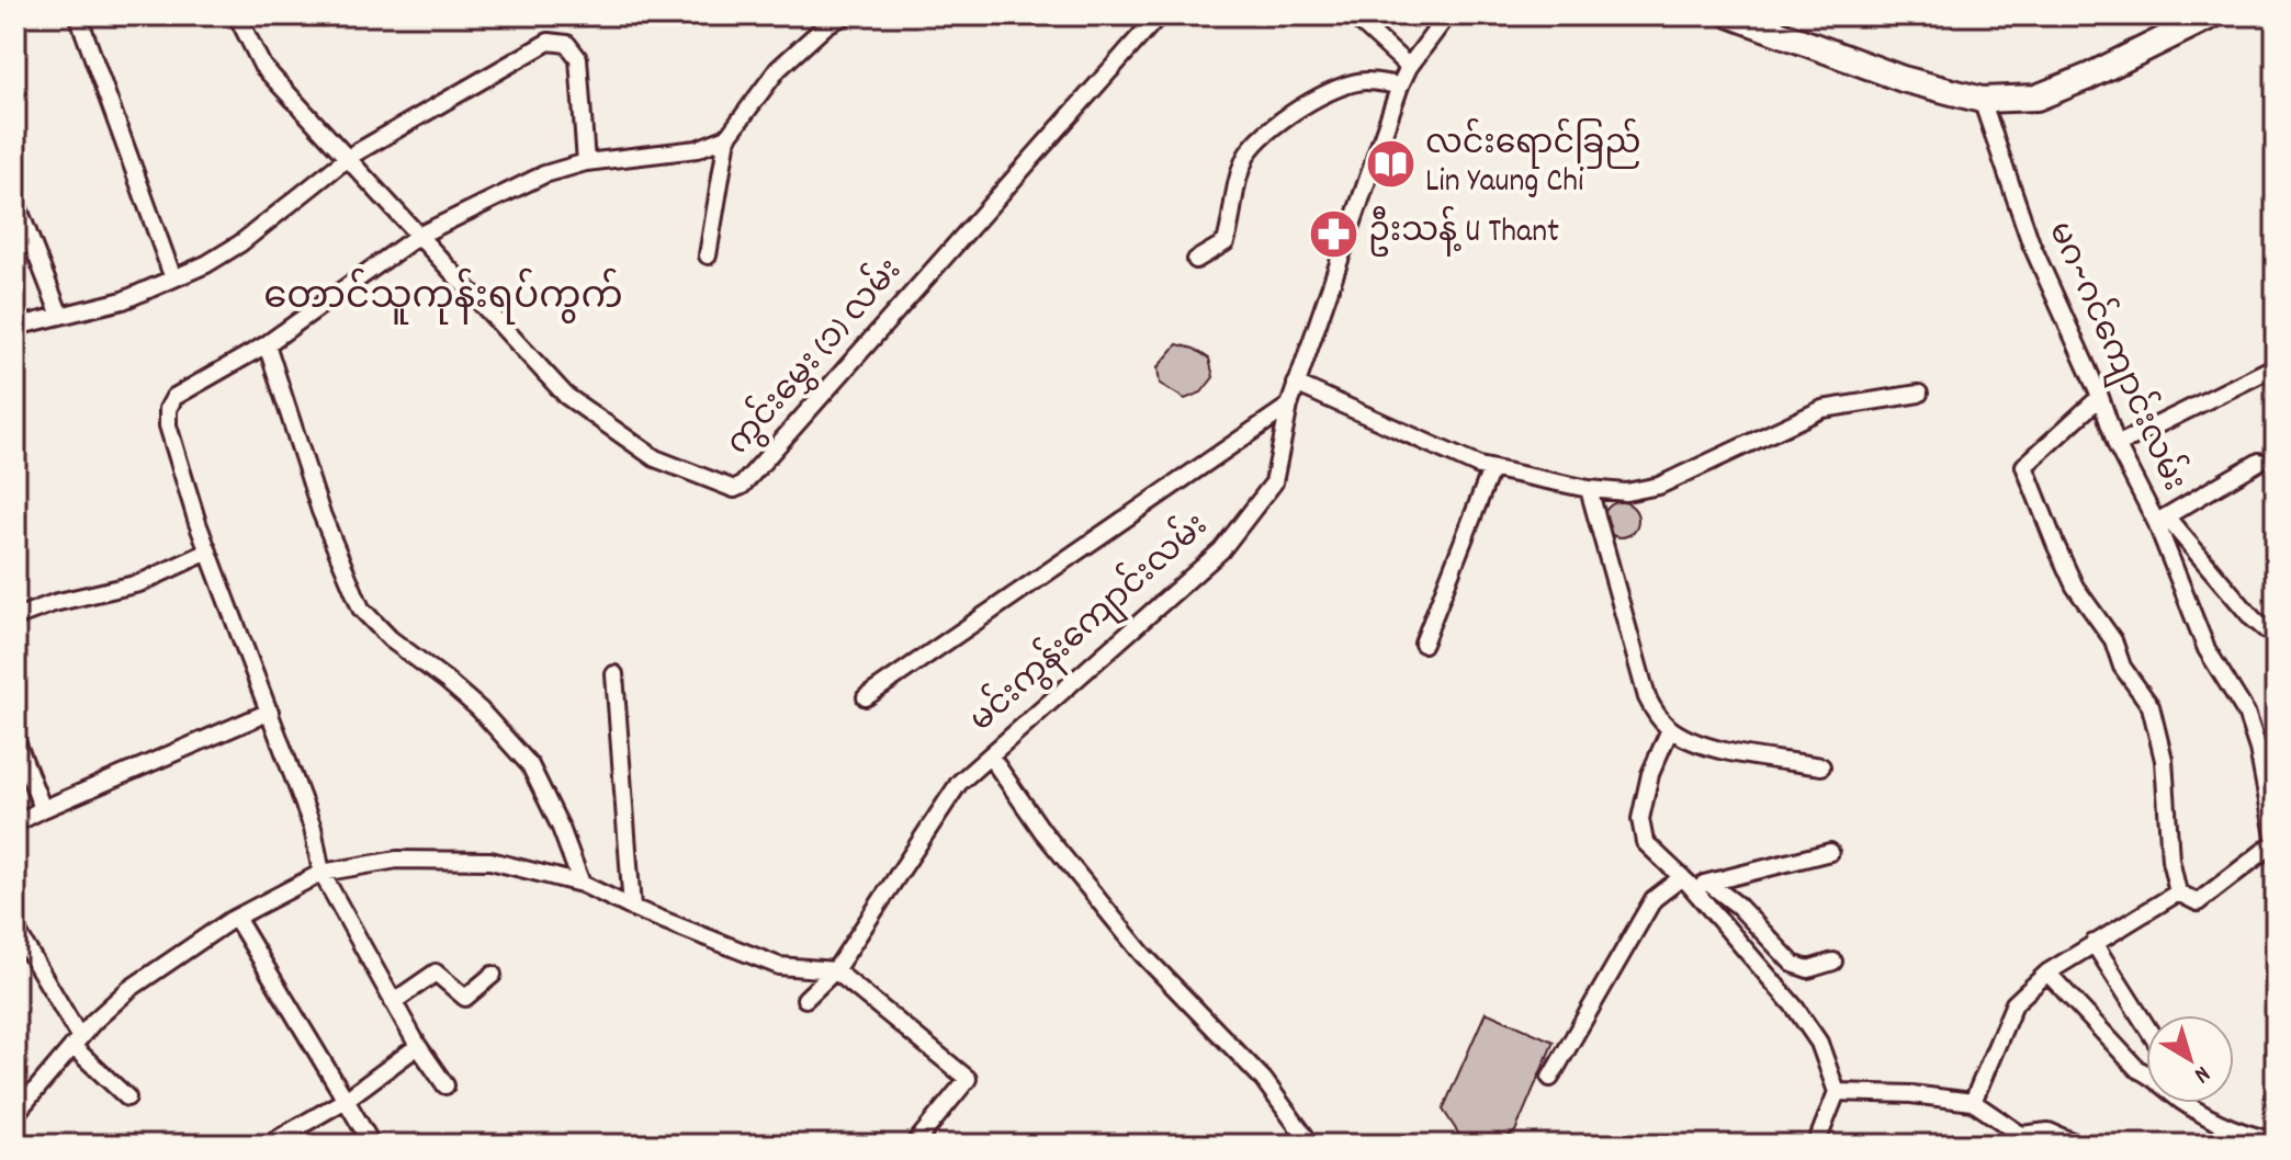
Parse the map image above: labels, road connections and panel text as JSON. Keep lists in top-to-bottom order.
{
  "streets": {
    "street": ["မဂ~ဂင်ကျောင်းလမ်း", "ကွင်းမွှေး (၁) လမ်း", "မင်းကွန်းကျောင်းလမ်း"]
  },
  "districts": ["တောင်သူကုန်းရပ်ကွက်"],
  "places": {
    "library": ["လင်းရောင်ခြည် Lin Yaung Chi"],
    "pharmacy": ["ဦးသန့် U Thant"]
  },
  "north": "bottom right"
}
